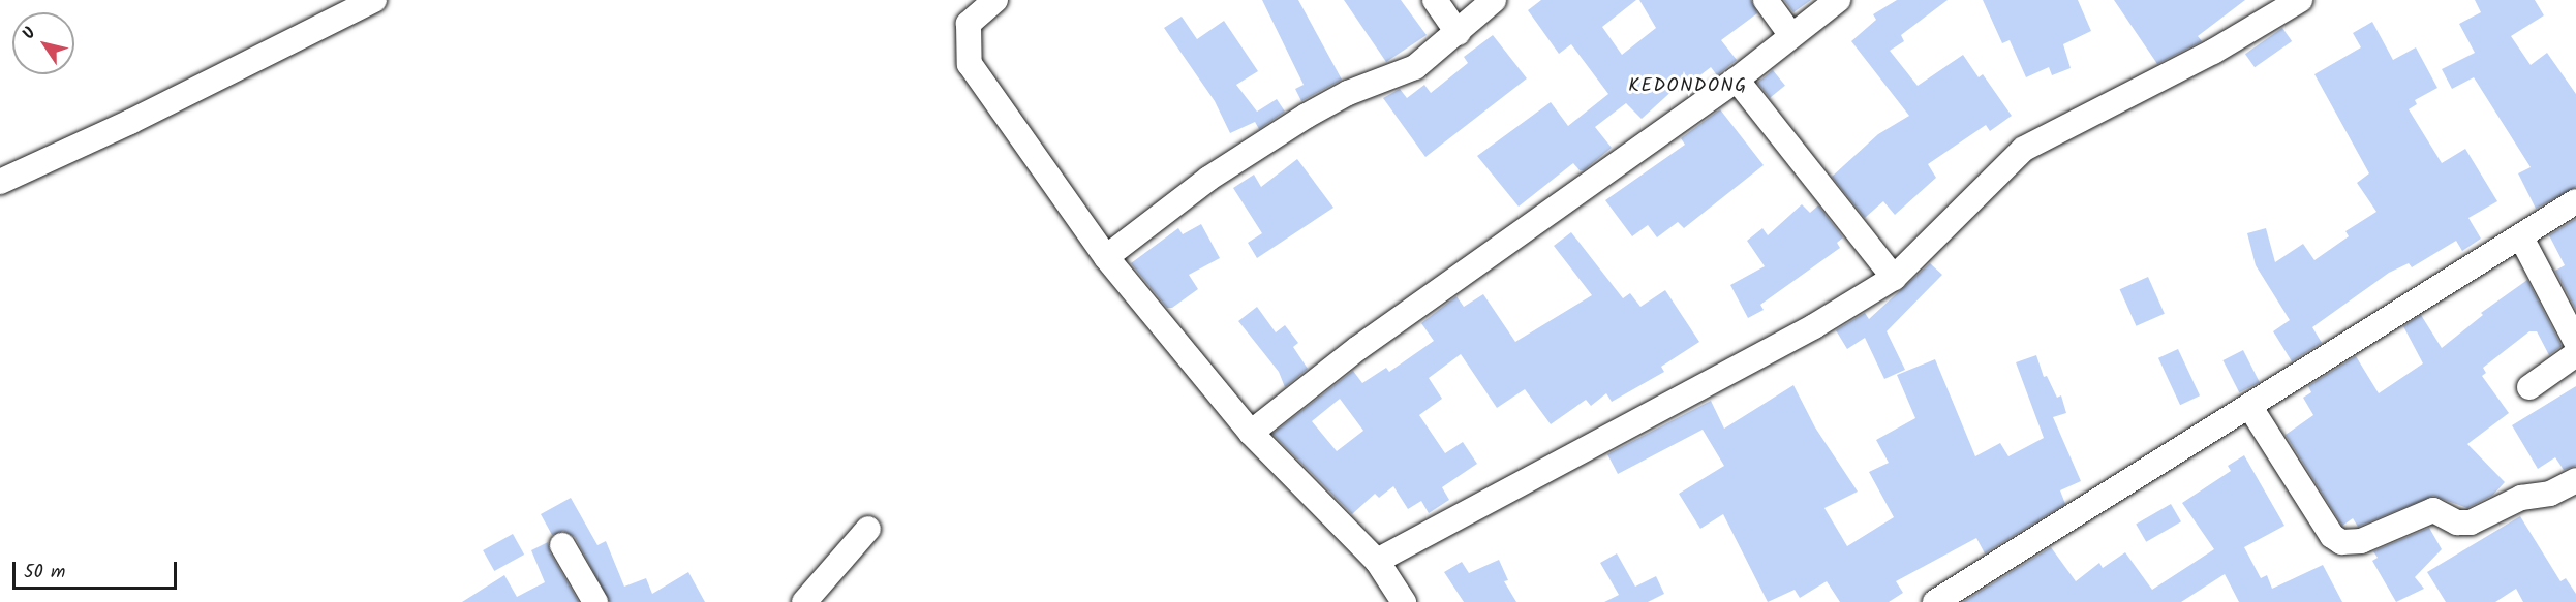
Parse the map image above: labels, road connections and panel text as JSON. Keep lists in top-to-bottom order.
{
  "districts": ["KEDONDONG"],
  "scale_bar": "50 m",
  "north": "top left"
}
